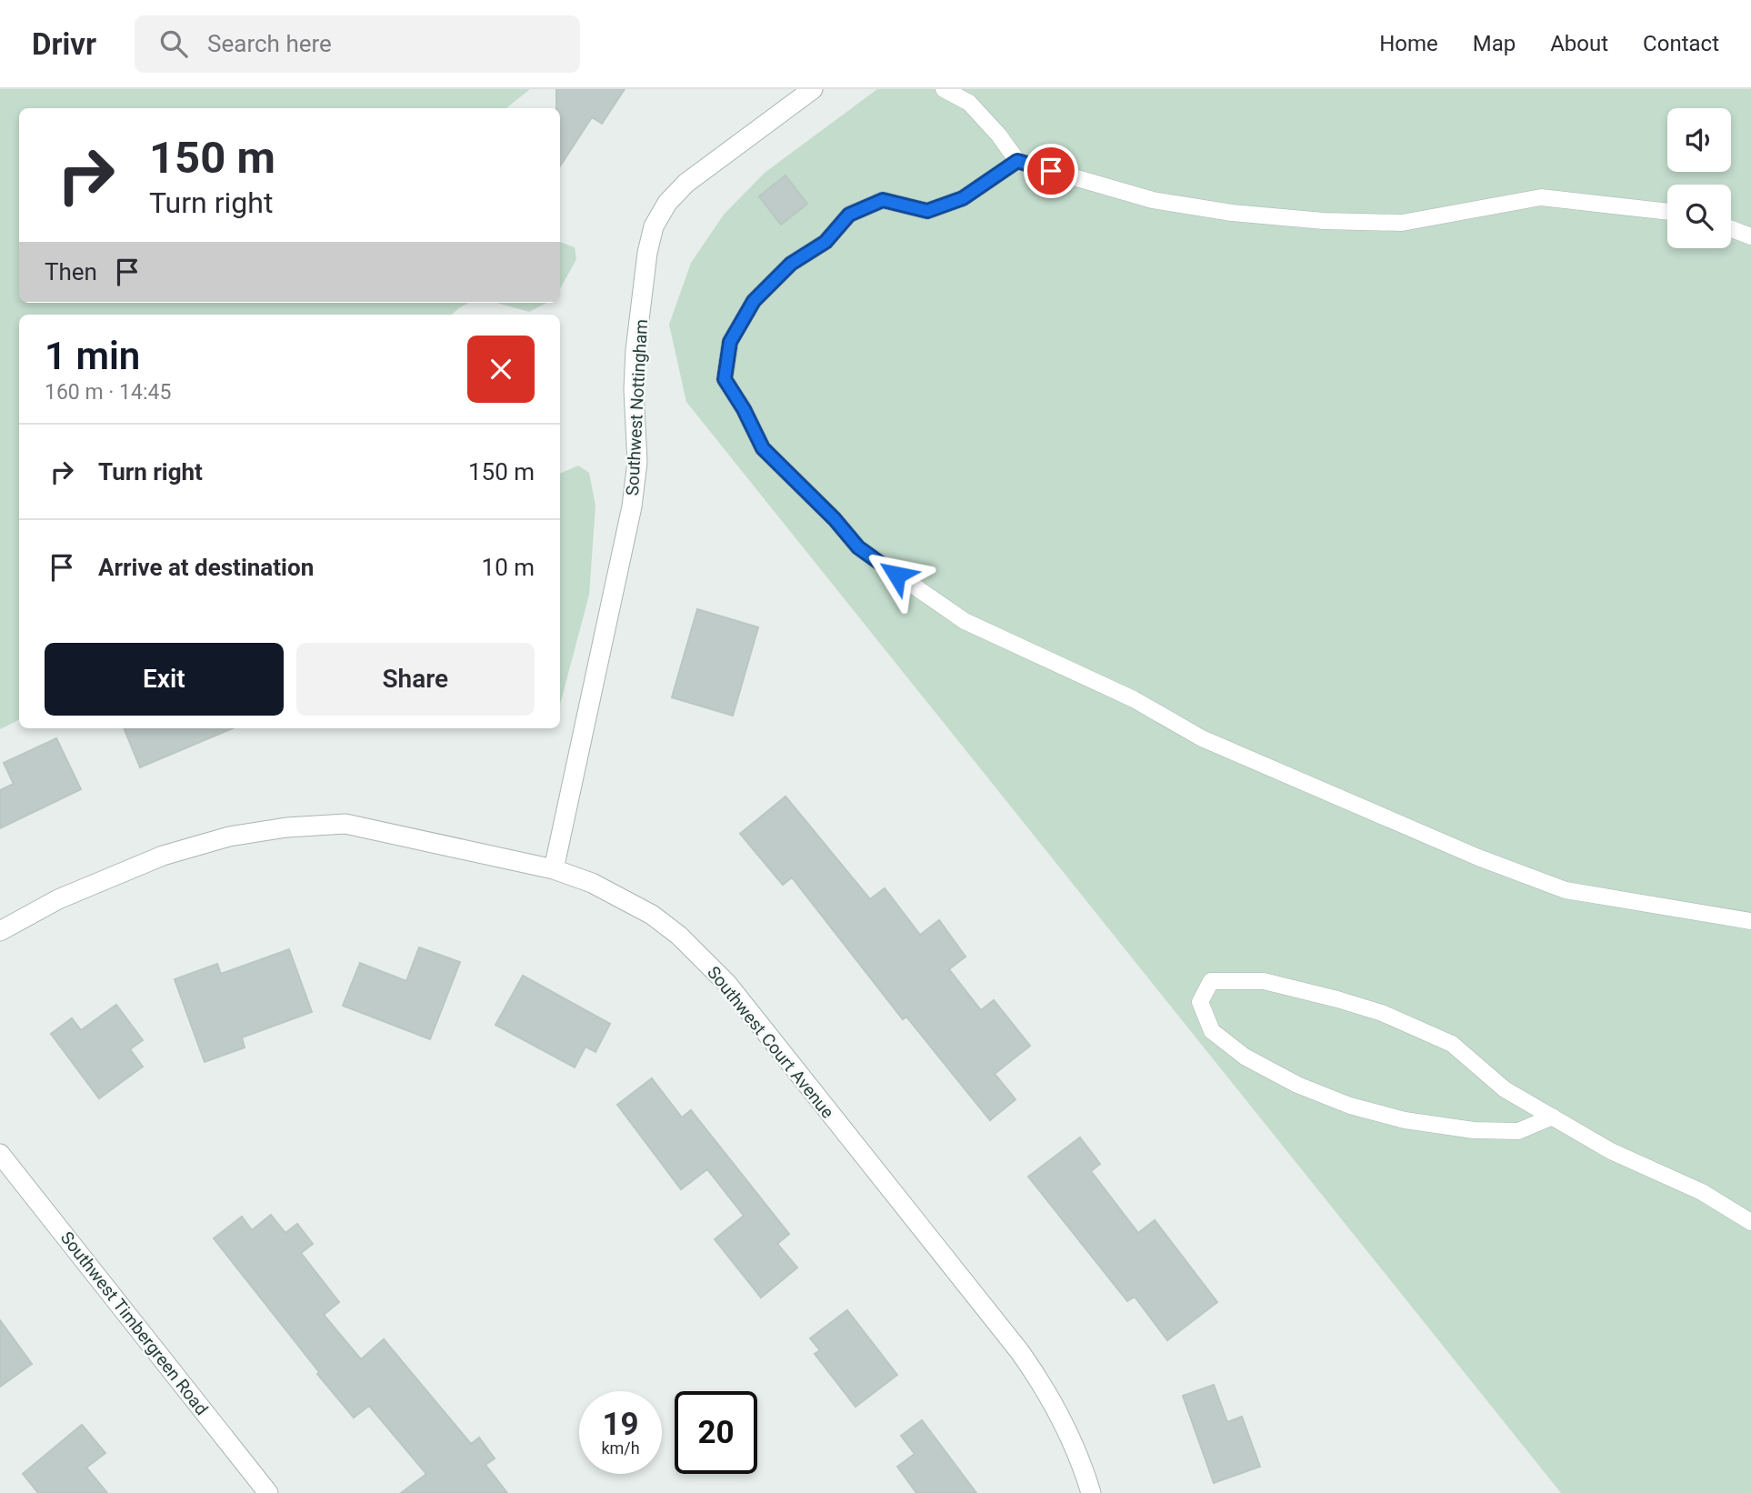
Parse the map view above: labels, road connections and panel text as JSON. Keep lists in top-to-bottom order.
{
  "streets": {
    "street": ["Southwest Nottingham", "Southwest Court Avenue", "Southwest Timbergreen Road"]
  },
  "crossings": [
    ["Southwest Nottingham", "Southwest Court Avenue"]
  ],
  "page": {
    "header": "Drivr",
    "search": "Search here",
    "nav": [
      "Home",
      "Map",
      "About",
      "Contact"
    ],
    "turn": ["150 m", "Turn right"],
    "then": "Then",
    "heading": ["1 min", "160 m · 14:45"],
    "list": [
      {
        "name": "Turn right",
        "value": "150 m"
      },
      {
        "name": "Arrive at destination",
        "value": "10 m"
      }
    ],
    "buttons": ["Exit", "Share"],
    "speed": "19 km/h",
    "limit": "20"
  }
}
